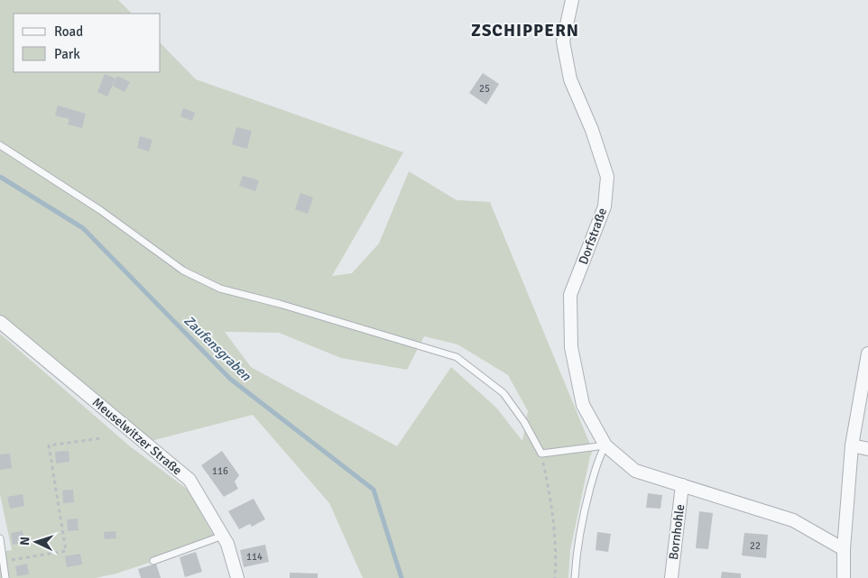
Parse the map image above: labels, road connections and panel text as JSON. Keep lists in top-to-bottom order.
{
  "streets": {
    "street": ["Dorfstraße", "Meuselwitzer Straße", "Bornhohle"]
  },
  "districts": ["ZSCHIPPERN"],
  "water": ["Zaufensgraben"],
  "house_numbers": [
    "25",
    "116",
    "22",
    "114"
  ],
  "legend": ["Road", "Park"],
  "north": "left"
}
